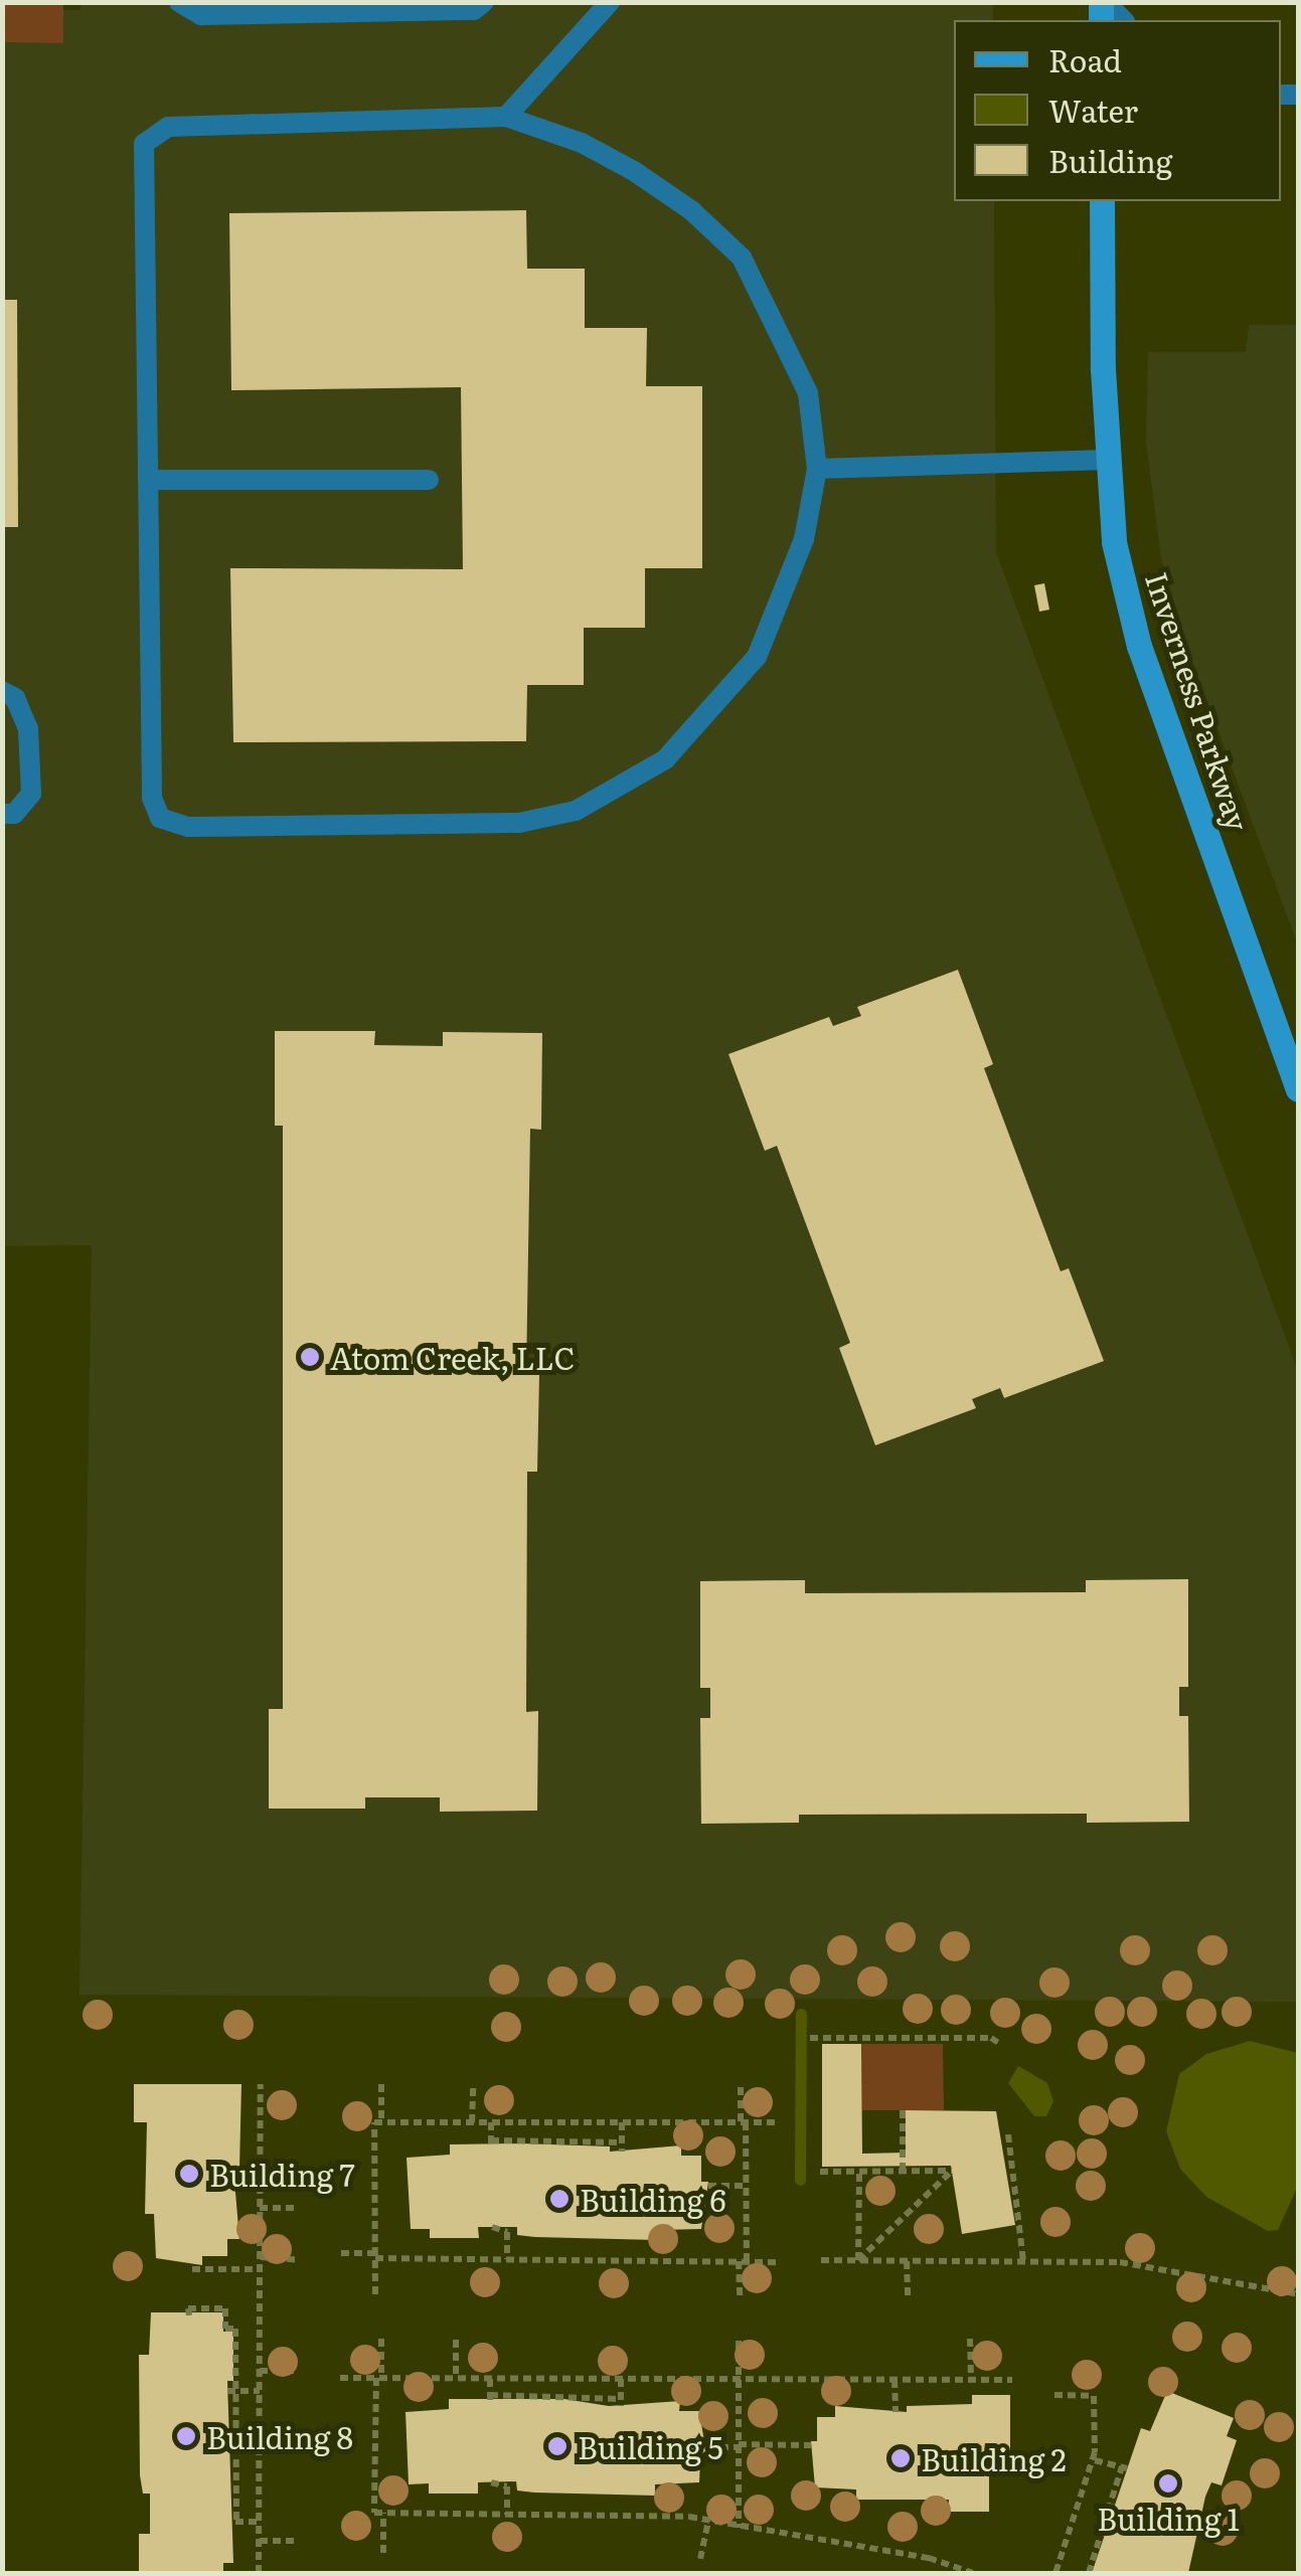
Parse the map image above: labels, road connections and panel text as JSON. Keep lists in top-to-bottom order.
{
  "streets": {
    "main road": ["Inverness Parkway"]
  },
  "places": [
    "Atom Creek, LLC",
    "Building 7",
    "Building 6",
    "Building 8",
    "Building 5",
    "Building 2",
    "Building 1"
  ],
  "legend": ["Road", "Water", "Building"]
}
